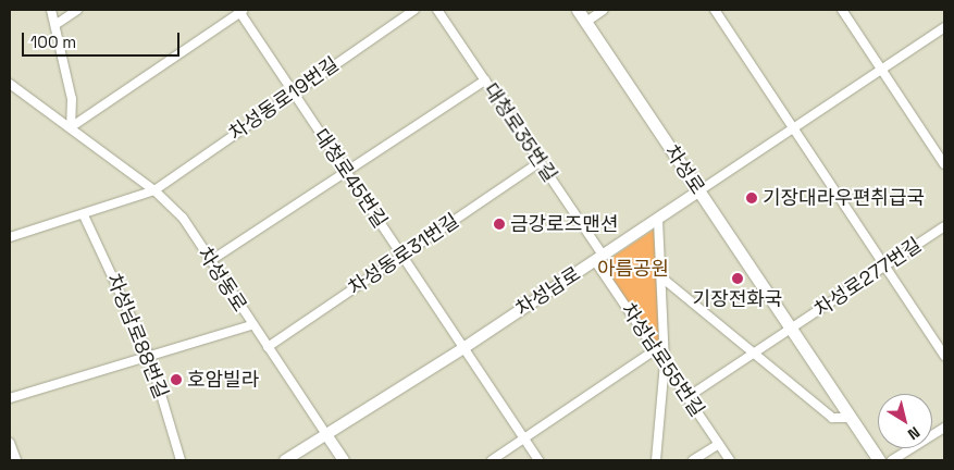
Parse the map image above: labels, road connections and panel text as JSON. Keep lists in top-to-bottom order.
{
  "streets": {
    "main road": ["차성로"],
    "street": [
      "차성동로19번길",
      "대청로35번길",
      "대청로45번길",
      "차성동로31번길",
      "차성로277번길",
      "차성동로",
      "차성남로",
      "차성남로88번길",
      "차성남로55번길"
    ]
  },
  "crossings": [
    ["차성동로19번길", "대청로45번길"],
    ["차성동로19번길", "차성동로"],
    ["차성동로19번길", "차성남로88번길"],
    ["대청로35번길", "차성동로31번길"],
    ["대청로35번길", "차성남로"],
    ["대청로35번길", "차성남로55번길"],
    ["차성로", "차성로277번길"],
    ["차성로", "차성남로"],
    ["대청로45번길", "차성동로31번길"],
    ["대청로45번길", "차성남로"],
    ["차성동로31번길", "차성동로"],
    ["차성동로", "차성남로"],
    ["차성남로", "차성남로55번길"]
  ],
  "parks": ["아름공원"],
  "places": [
    "기장대라우편취급국",
    "금강로즈맨션",
    "기장전화국",
    "호암빌라"
  ],
  "scale_bar": "100 m",
  "north": "bottom right"
}
